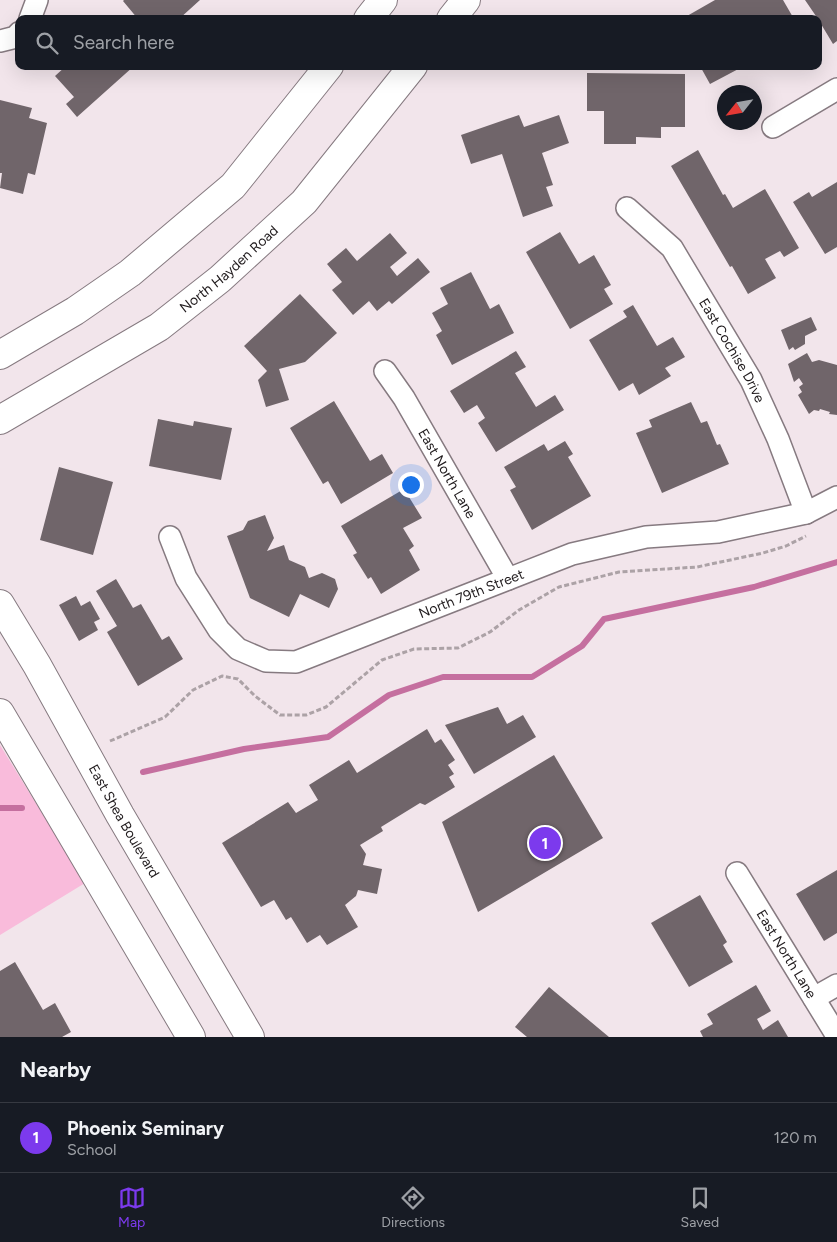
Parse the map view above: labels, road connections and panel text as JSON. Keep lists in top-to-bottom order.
{
  "streets": {
    "main road": ["North Hayden Road", "East Shea Boulevard"],
    "street": ["East Cochise Drive", "East North Lane", "North 79th Street"]
  },
  "crossings": [
    ["East Cochise Drive", "North 79th Street"],
    ["East North Lane", "North 79th Street"]
  ],
  "north": "bottom left",
  "page": {
    "search": "Search here",
    "pins": "1",
    "heading": "Nearby",
    "list": [
      {
        "mark": "1",
        "name": "Phoenix Seminary",
        "note": "School",
        "value": "120 m"
      }
    ],
    "nav": ["Map", "Directions", "Saved"]
  }
}
